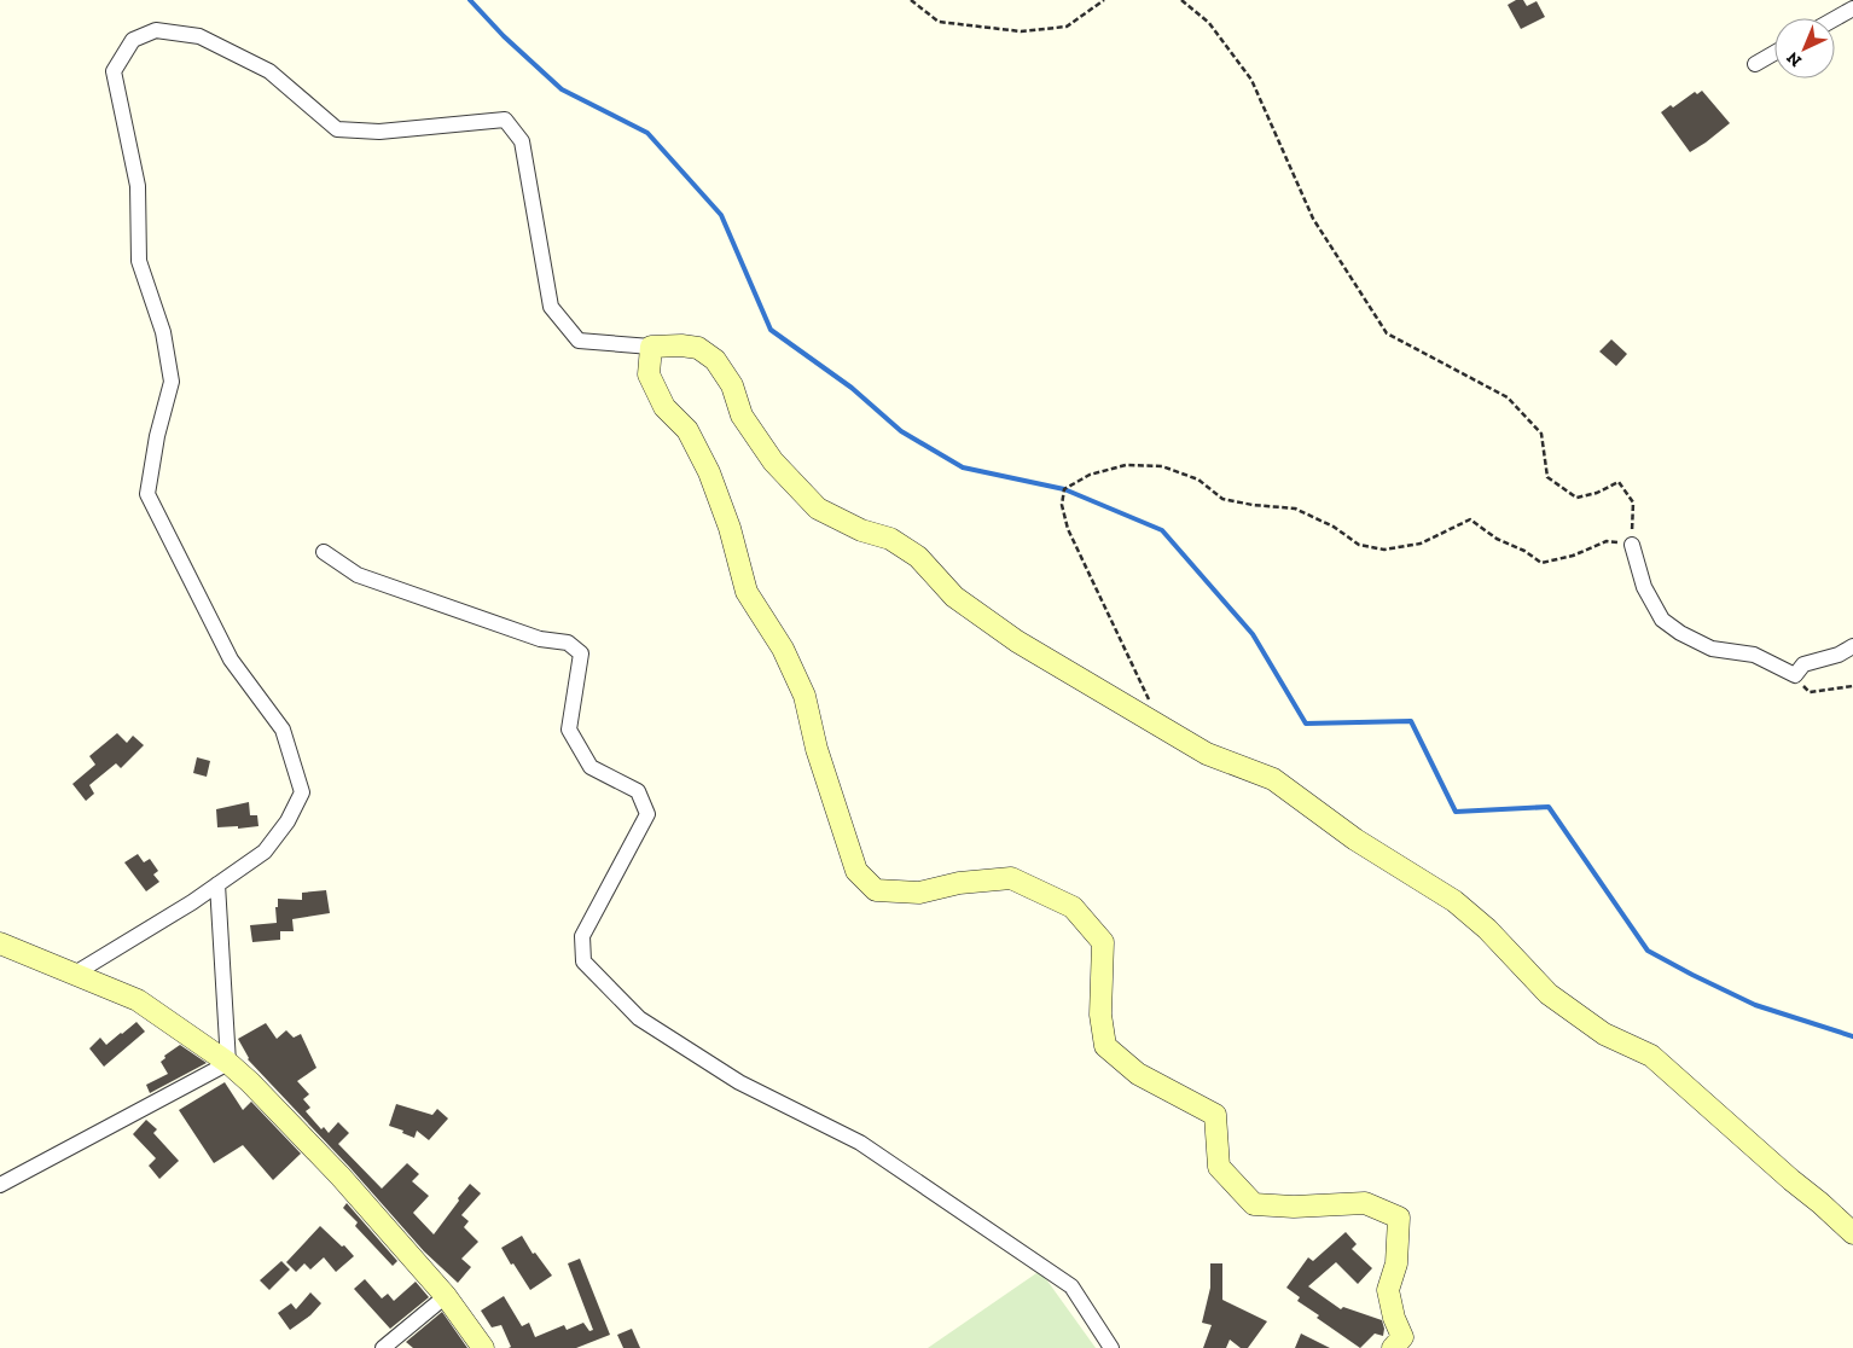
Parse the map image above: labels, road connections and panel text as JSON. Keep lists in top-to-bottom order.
{
  "north": "bottom left"
}
